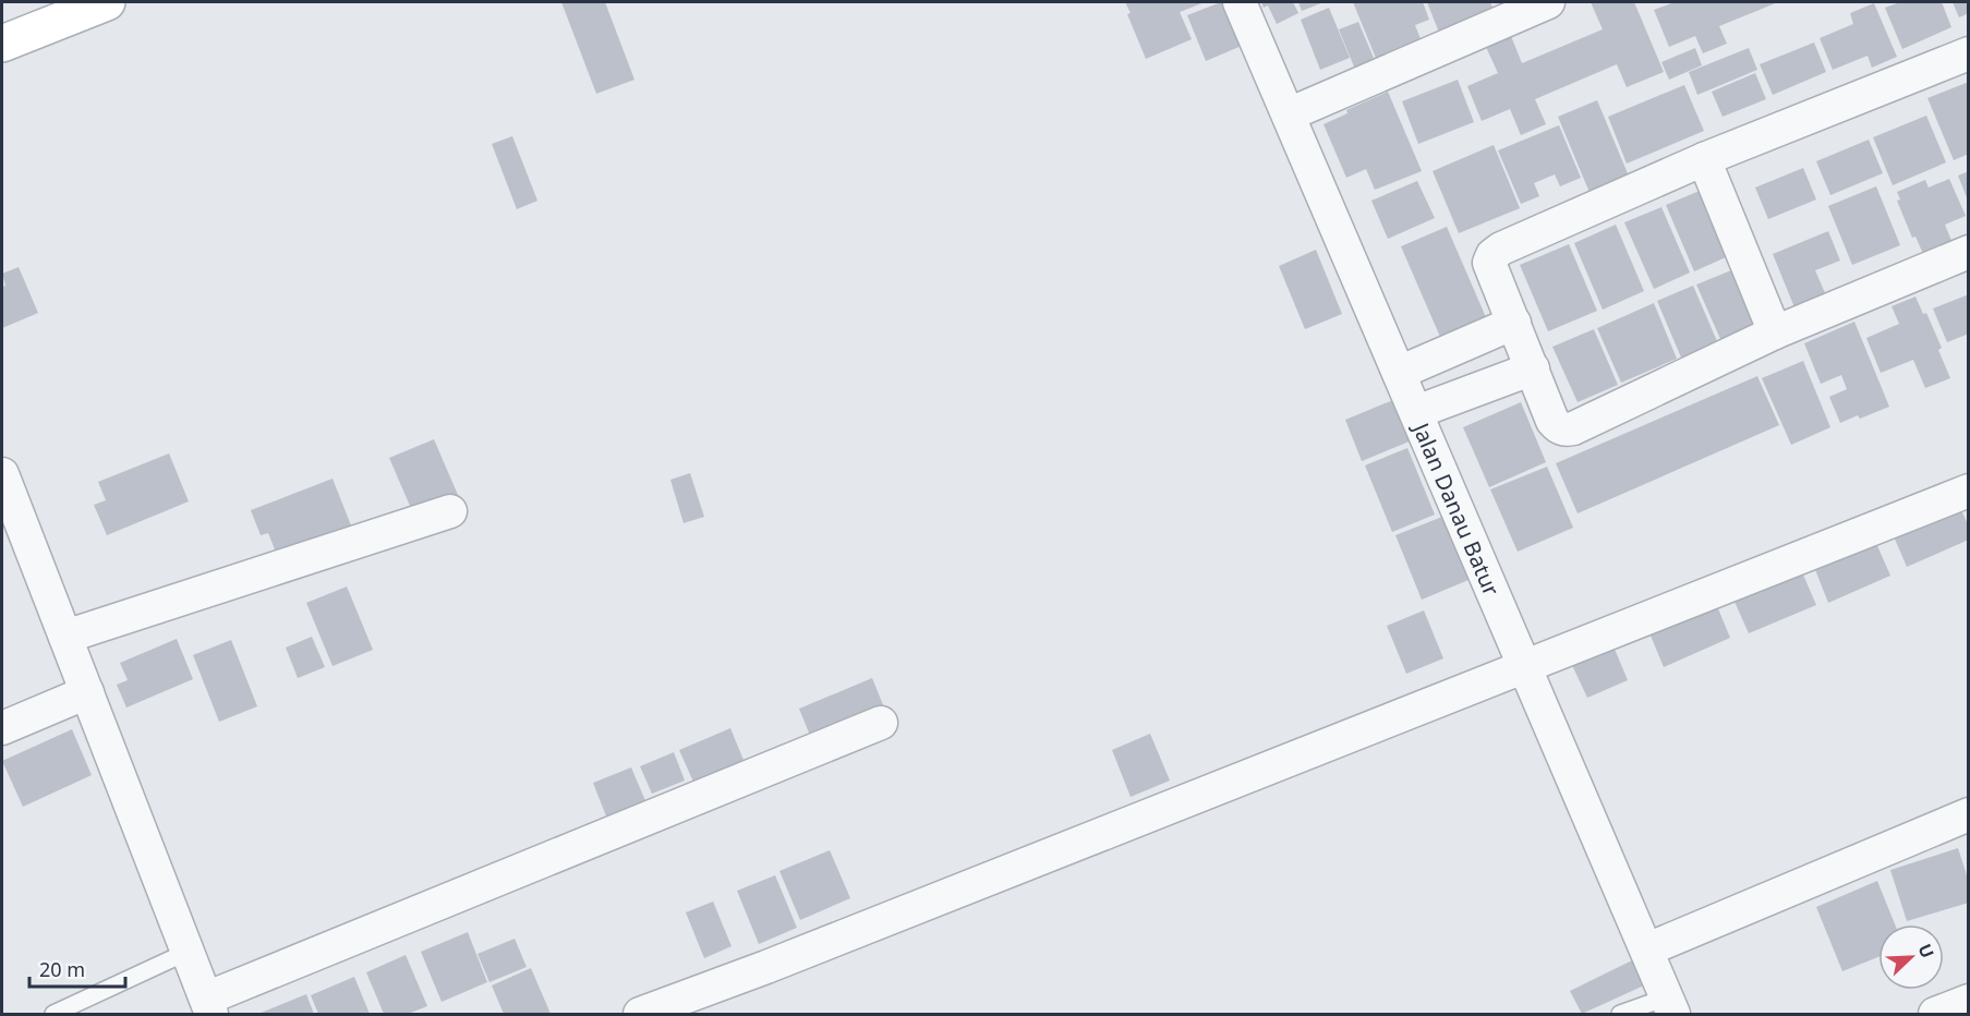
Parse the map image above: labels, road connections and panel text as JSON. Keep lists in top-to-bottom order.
{
  "streets": {
    "street": ["Jalan Danau Batur"]
  },
  "scale_bar": "20 m",
  "north": "top right"
}
